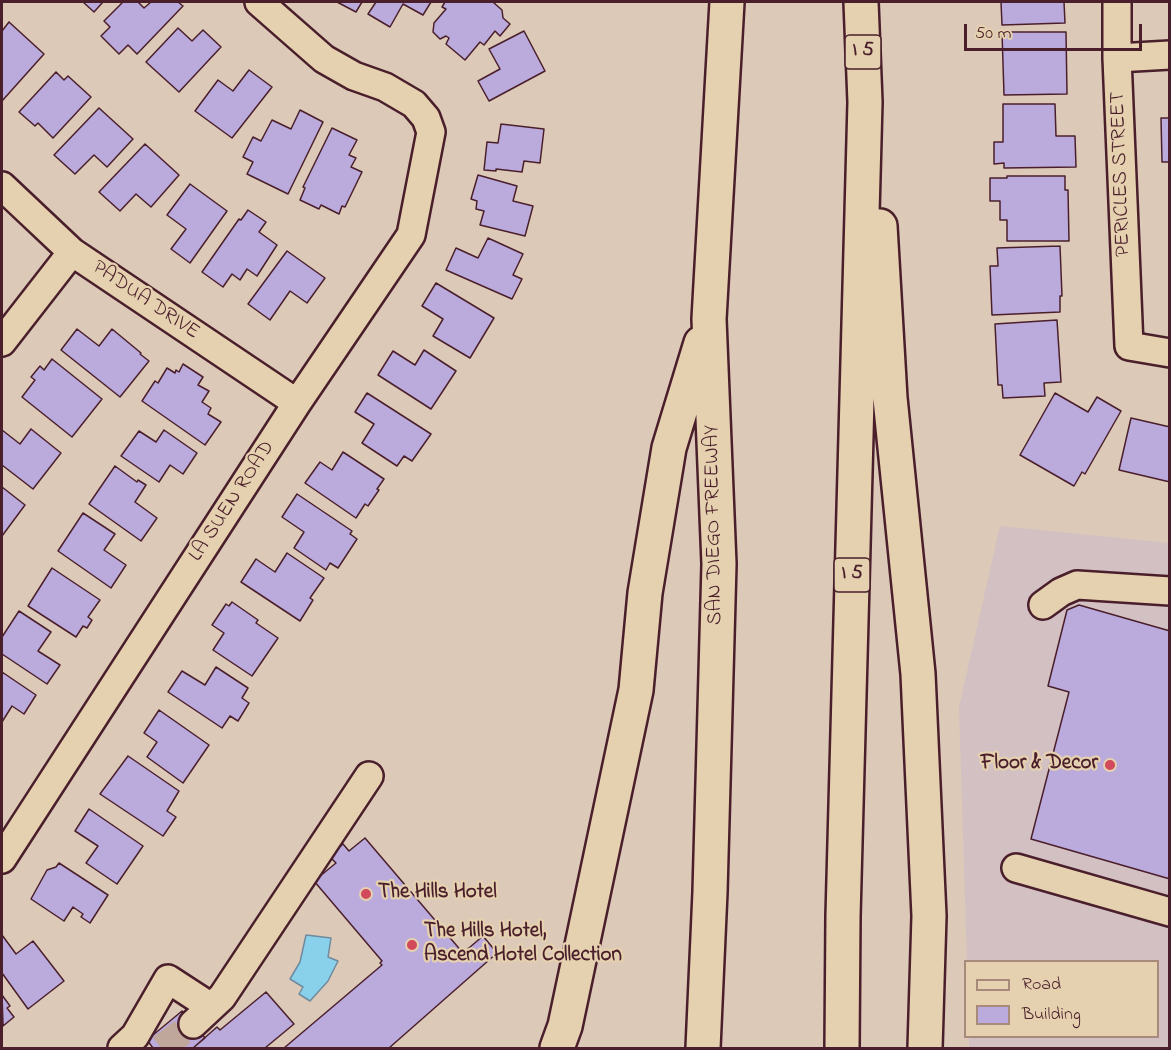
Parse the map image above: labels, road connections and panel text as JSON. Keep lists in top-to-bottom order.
{
  "streets": {
    "highway": ["I 5", "SAN DIEGO FREEWAY"],
    "street": ["PERICLES STREET", "PADUA DRIVE", "LA SUEN ROAD"]
  },
  "crossings": [
    ["PADUA DRIVE", "LA SUEN ROAD"]
  ],
  "places": ["Floor & Decor", "The Hills Hotel", "The Hills Hotel, Ascend Hotel Collection"],
  "legend": ["Road", "Building"],
  "scale_bar": "50 m"
}
